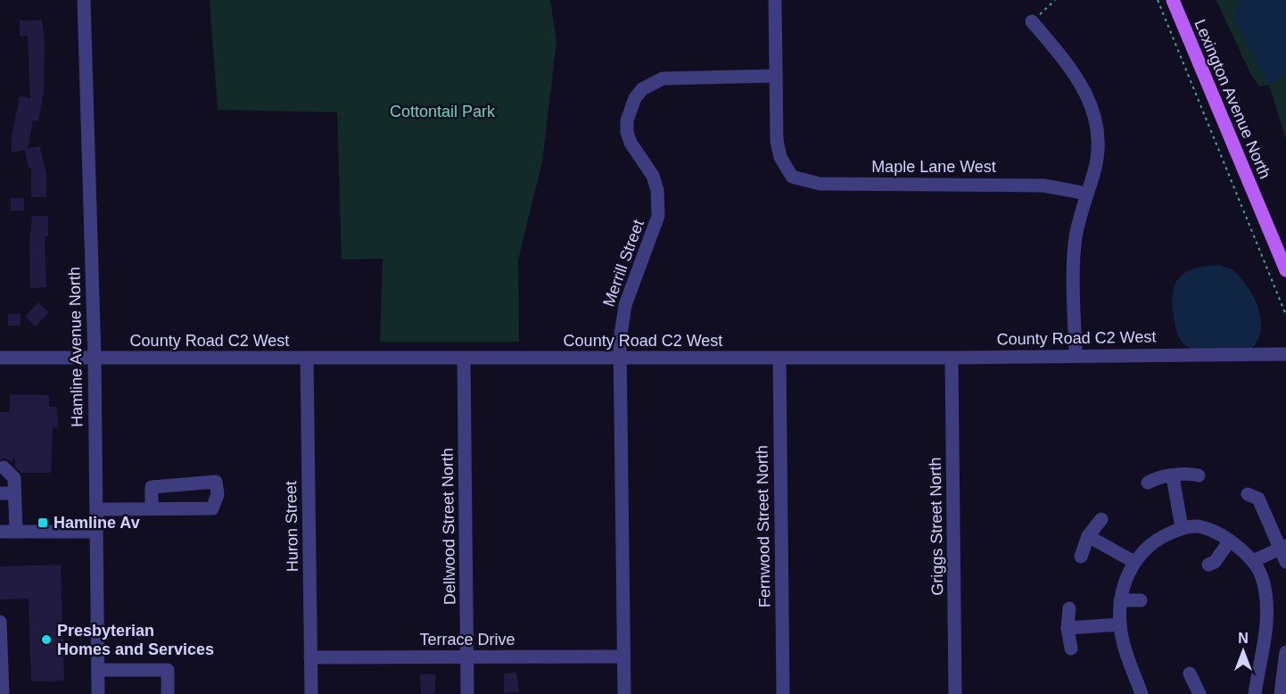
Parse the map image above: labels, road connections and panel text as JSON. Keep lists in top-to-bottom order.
{
  "streets": {
    "main road": ["Lexington Avenue North"],
    "street": [
      "Maple Lane West",
      "Merrill Street",
      "County Road C2 West",
      "Hamline Avenue North",
      "Huron Street",
      "Dellwood Street North",
      "Fernwood Street North",
      "Griggs Street North",
      "Terrace Drive"
    ]
  },
  "crossings": [
    ["Maple Lane West", "Merrill Street"],
    ["Merrill Street", "County Road C2 West"],
    ["Merrill Street", "Terrace Drive"],
    ["County Road C2 West", "Hamline Avenue North"],
    ["County Road C2 West", "Huron Street"],
    ["County Road C2 West", "Dellwood Street North"],
    ["County Road C2 West", "Fernwood Street North"],
    ["County Road C2 West", "Griggs Street North"],
    ["Huron Street", "Terrace Drive"],
    ["Dellwood Street North", "Terrace Drive"]
  ],
  "parks": ["Cottontail Park"],
  "places": {
    "transit": ["Hamline Av"],
    "other": ["Presbyterian Homes and Services"]
  },
  "north": "top"
}
